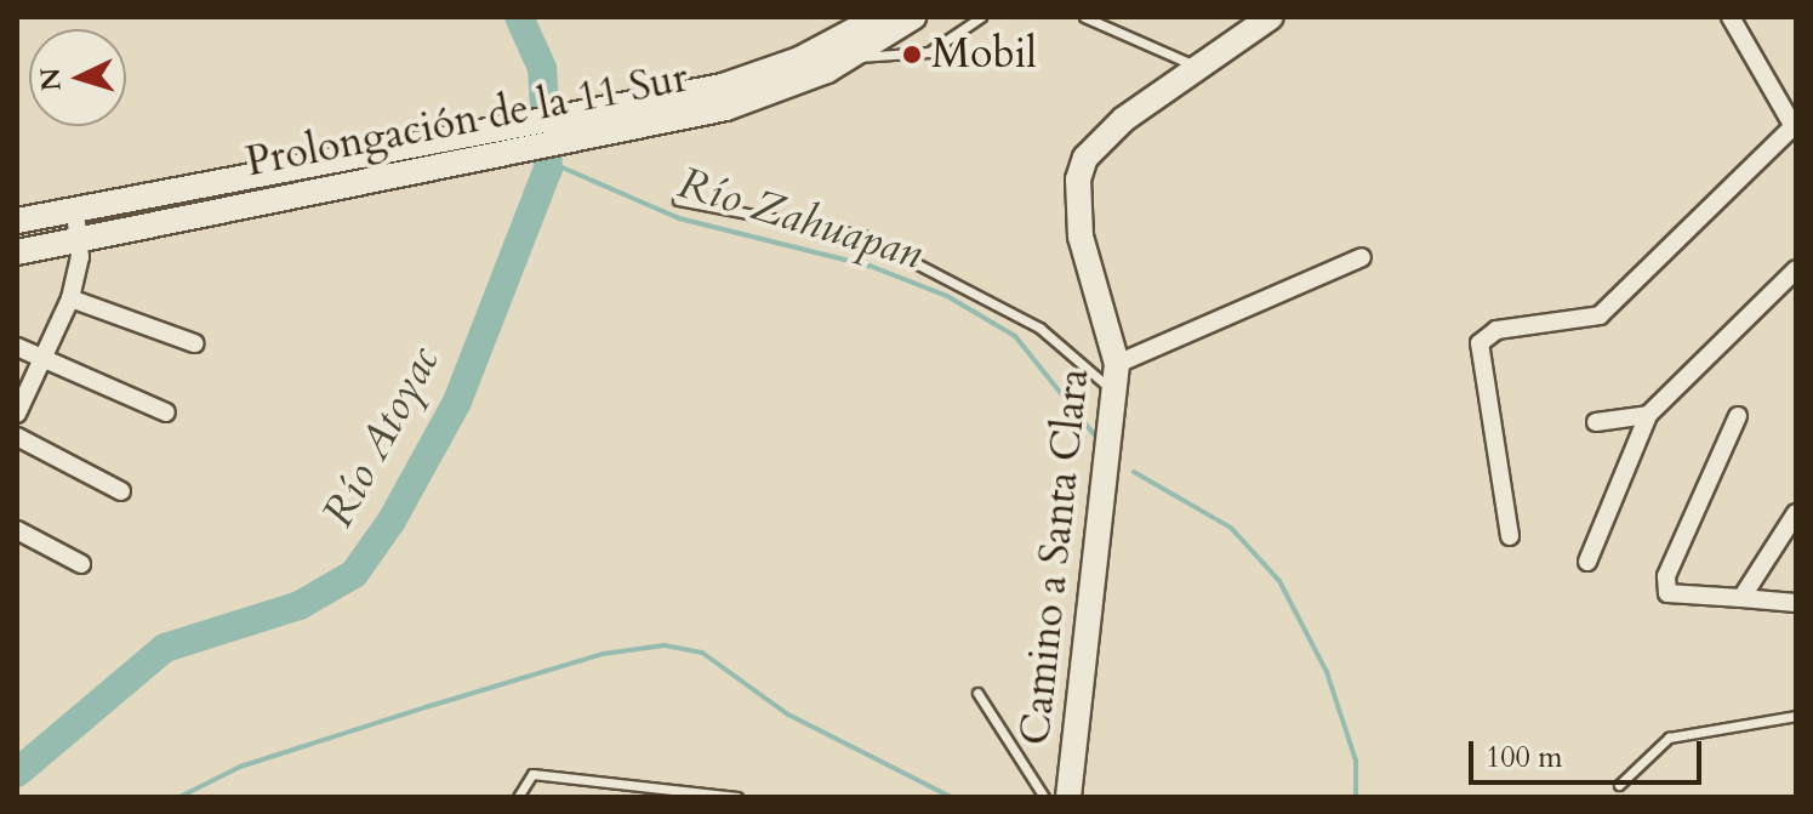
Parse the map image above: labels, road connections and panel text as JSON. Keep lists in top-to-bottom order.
{
  "streets": {
    "main road": ["Prolongación de la 11 Sur", "Camino a Santa Clara"]
  },
  "water": ["Río Zahuapan", "Río Atoyac"],
  "places": ["Mobil"],
  "scale_bar": "100 m",
  "north": "left"
}
